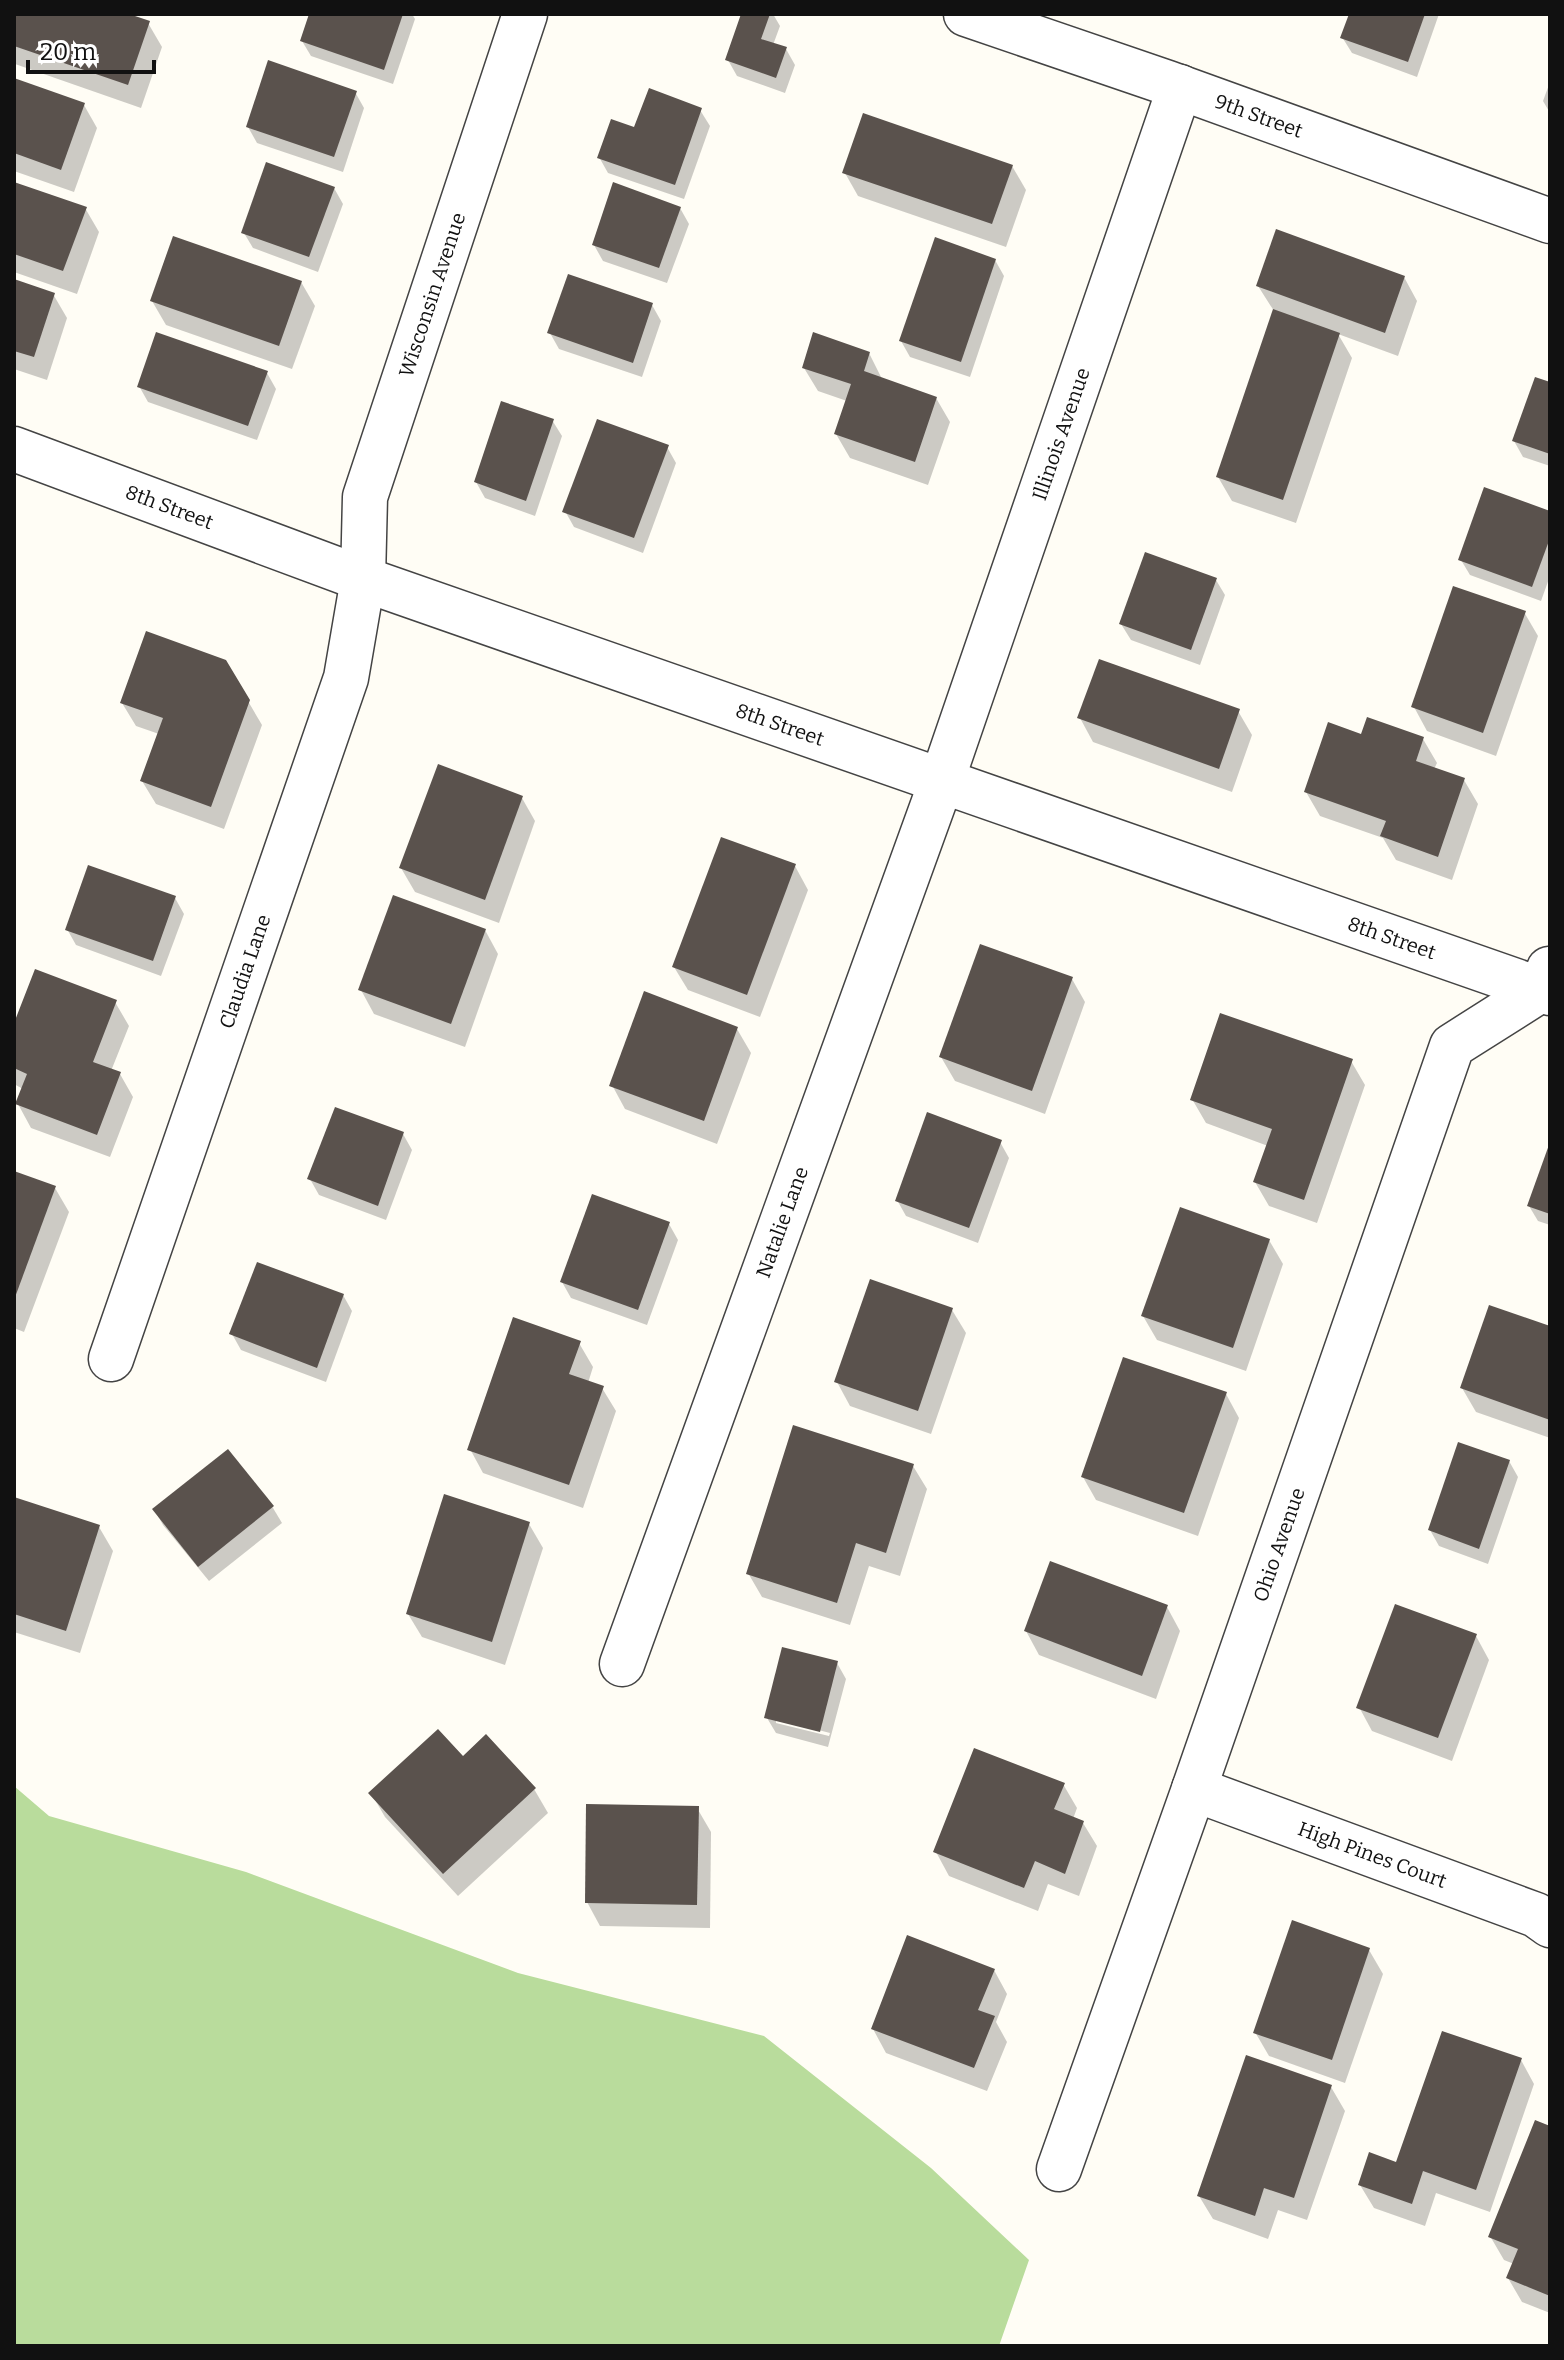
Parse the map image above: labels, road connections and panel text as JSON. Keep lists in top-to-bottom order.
{
  "streets": {
    "street": [
      "9th Street",
      "Wisconsin Avenue",
      "Illinois Avenue",
      "8th Street",
      "Claudia Lane",
      "Natalie Lane",
      "Ohio Avenue",
      "High Pines Court"
    ]
  },
  "crossings": [
    ["9th Street", "Illinois Avenue"],
    ["Wisconsin Avenue", "8th Street"],
    ["Wisconsin Avenue", "Claudia Lane"],
    ["Illinois Avenue", "8th Street"],
    ["Illinois Avenue", "Natalie Lane"],
    ["8th Street", "Claudia Lane"],
    ["8th Street", "Natalie Lane"],
    ["8th Street", "Ohio Avenue"],
    ["Ohio Avenue", "High Pines Court"]
  ],
  "scale_bar": "20 m"
}
